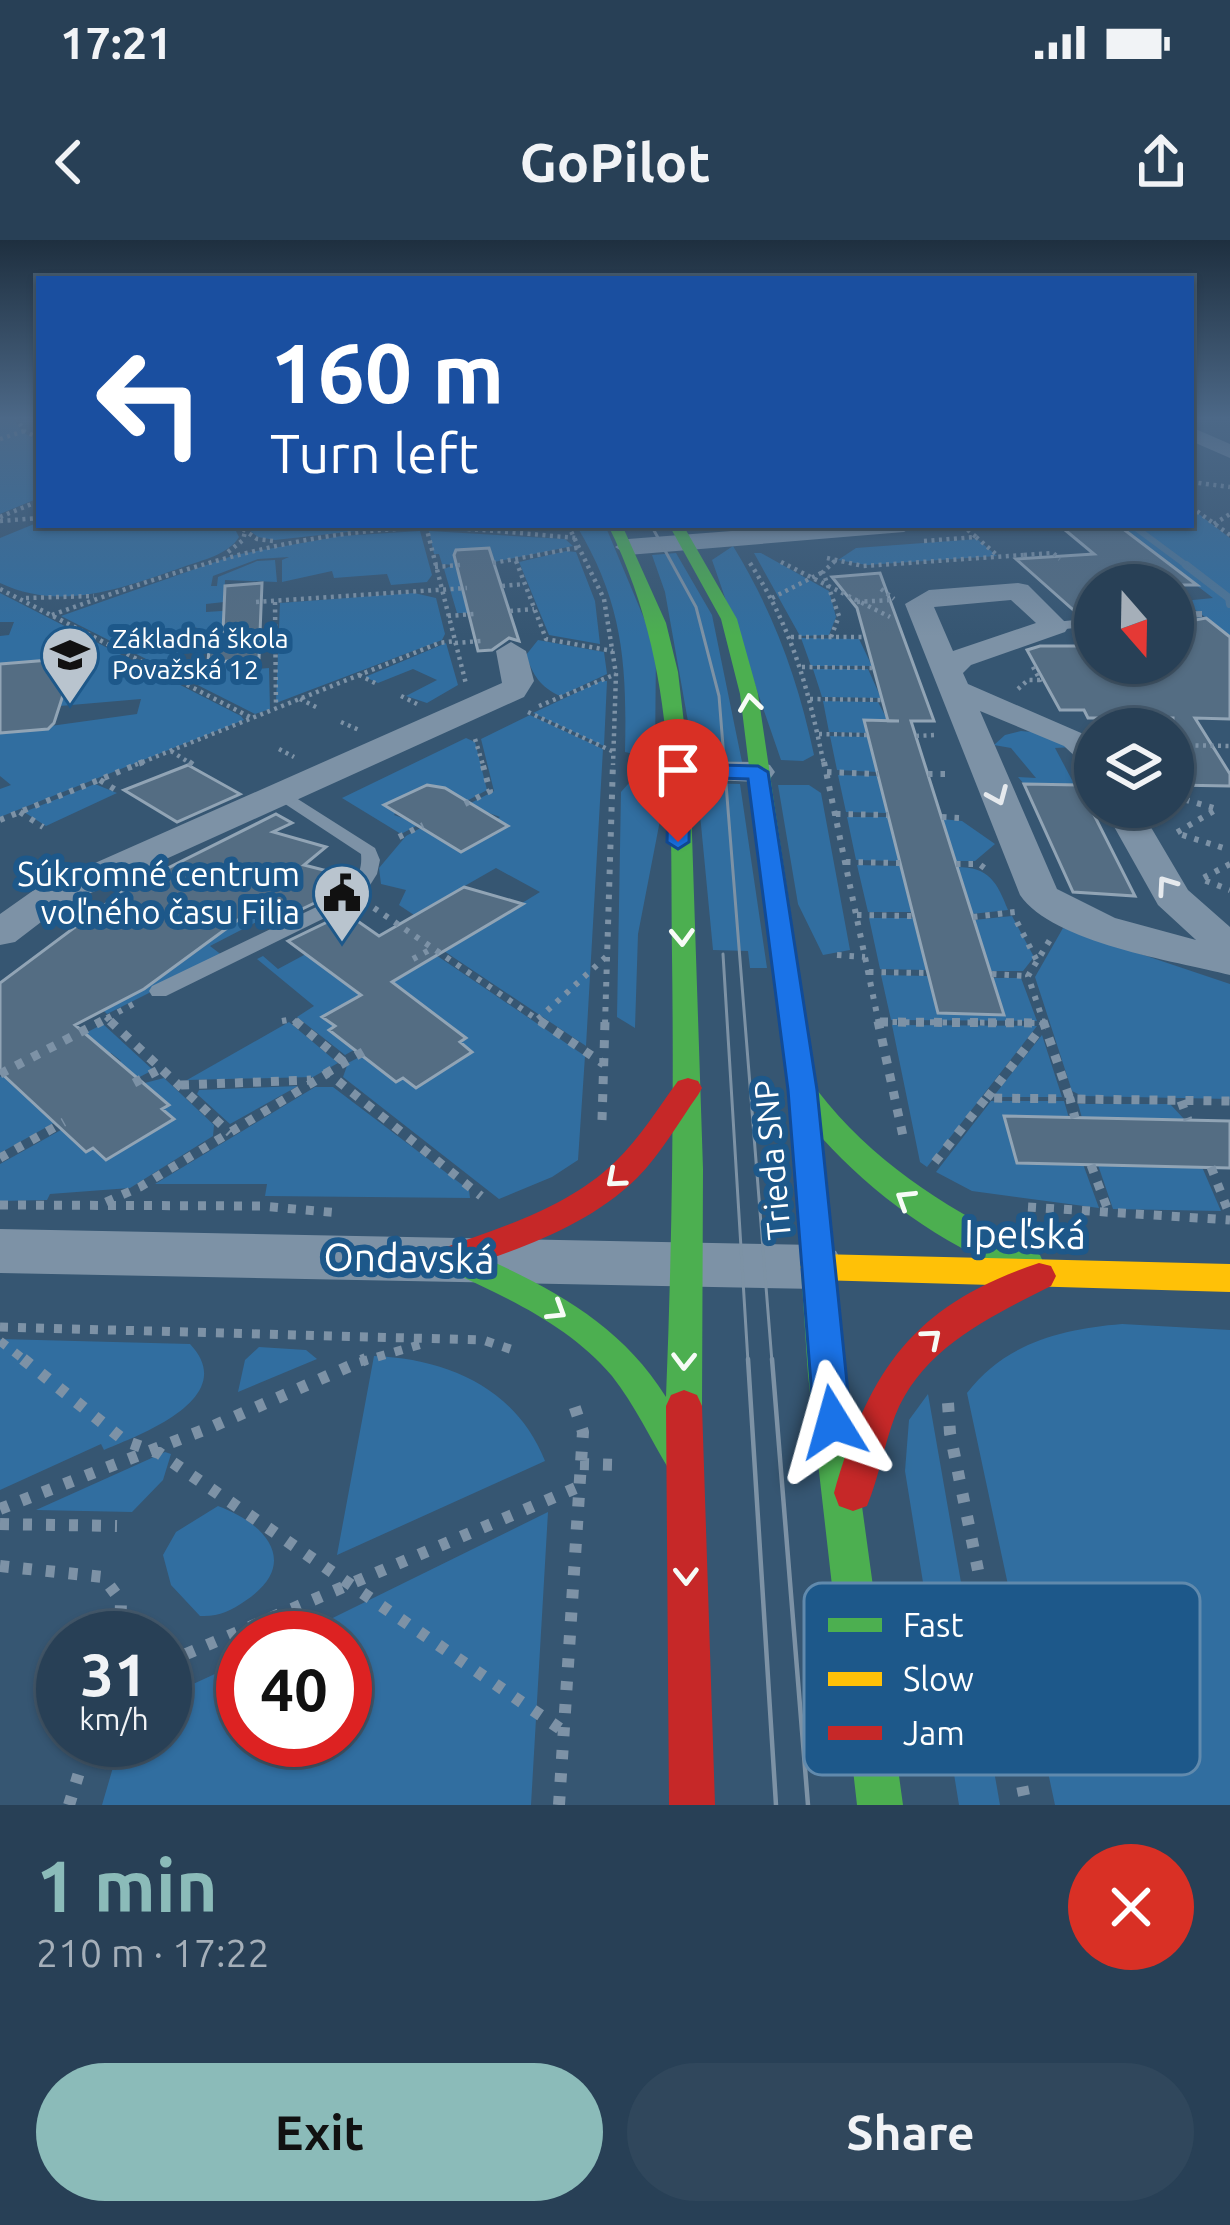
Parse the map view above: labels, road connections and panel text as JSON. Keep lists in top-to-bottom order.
{
  "streets": {
    "street": ["Trieda SNP", "Ipeľská", "Ondavská"]
  },
  "crossings": [
    ["Trieda SNP", "Ipeľská"],
    ["Trieda SNP", "Ondavská"],
    ["Ipeľská", "Ondavská"]
  ],
  "places": {
    "school or university": ["Základná škola Považská 12"],
    "public building": ["Súkromné centrum voľného času Filia"]
  },
  "legend": ["Fast", "Slow", "Jam"],
  "north": "bottom",
  "page": {
    "status": "17:21",
    "header": "GoPilot",
    "turn": ["160 m", "Turn left"],
    "speed": "31 km/h",
    "limit": "40",
    "heading": ["1 min", "210 m · 17:22"],
    "buttons": ["Exit", "Share"]
  }
}
